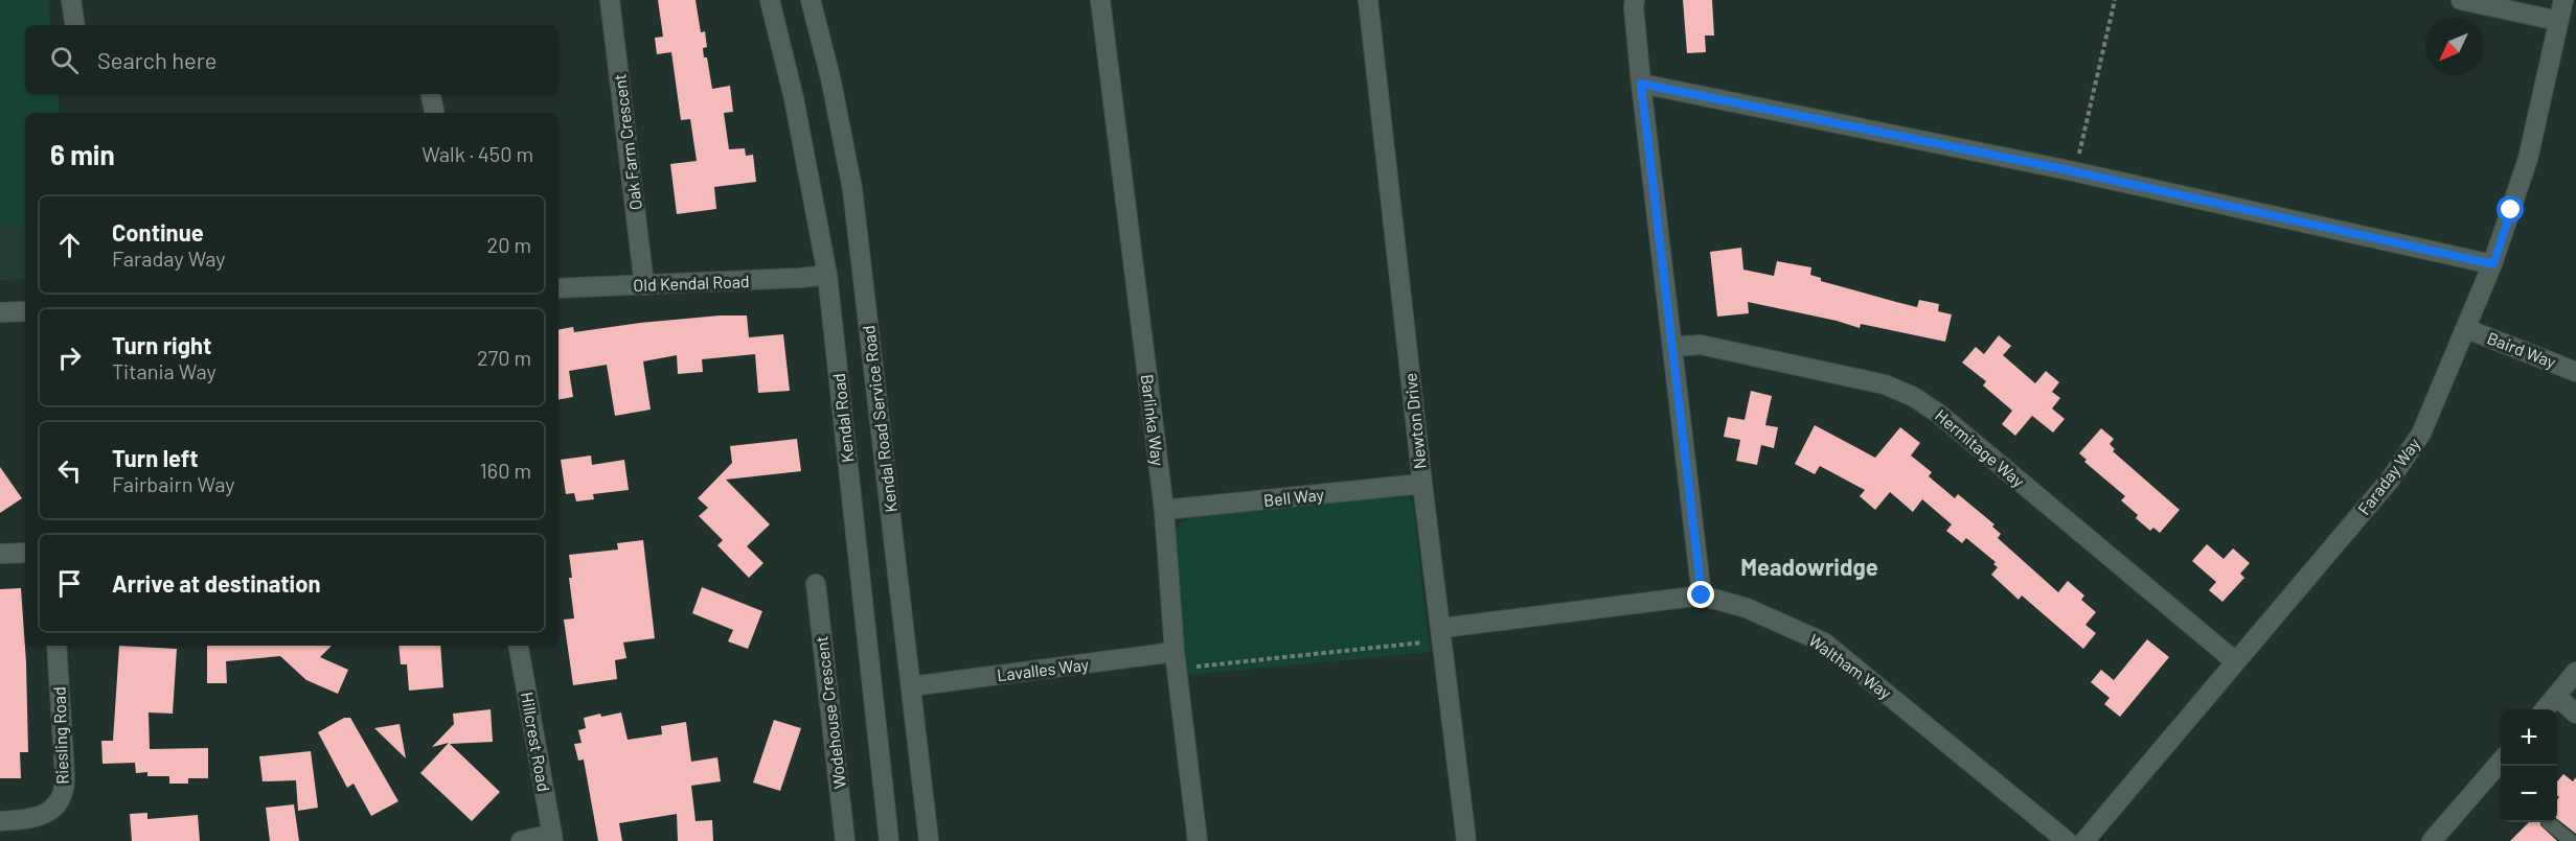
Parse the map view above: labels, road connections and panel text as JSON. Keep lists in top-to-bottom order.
{
  "streets": {
    "street": [
      "Oak Farm Crescent",
      "Old Kendal Road",
      "Baird Way",
      "Kendal Road",
      "Kendal Road Service Road",
      "Barlinka Way",
      "Newton Drive",
      "Hermitage Way",
      "Faraday Way",
      "Bell Way",
      "Waltham Way",
      "Lavalles Way",
      "Wodehouse Crescent",
      "Riesling Road",
      "Hillcrest Road"
    ]
  },
  "crossings": [
    ["Oak Farm Crescent", "Old Kendal Road"],
    ["Old Kendal Road", "Kendal Road"],
    ["Baird Way", "Faraday Way"],
    ["Kendal Road Service Road", "Lavalles Way"],
    ["Barlinka Way", "Bell Way"],
    ["Barlinka Way", "Lavalles Way"],
    ["Newton Drive", "Bell Way"],
    ["Newton Drive", "Waltham Way"],
    ["Hermitage Way", "Faraday Way"]
  ],
  "districts": ["Meadowridge"],
  "north": "bottom left",
  "page": {
    "search": "Search here",
    "heading": ["6 min", "Walk · 450 m"],
    "list": [
      ["Continue", "Faraday Way", "20 m"],
      ["Turn right", "Titania Way", "270 m"],
      ["Turn left", "Fairbairn Way", "160 m"],
      "Arrive at destination"
    ],
    "map_buttons": ["+", "−"]
  }
}
